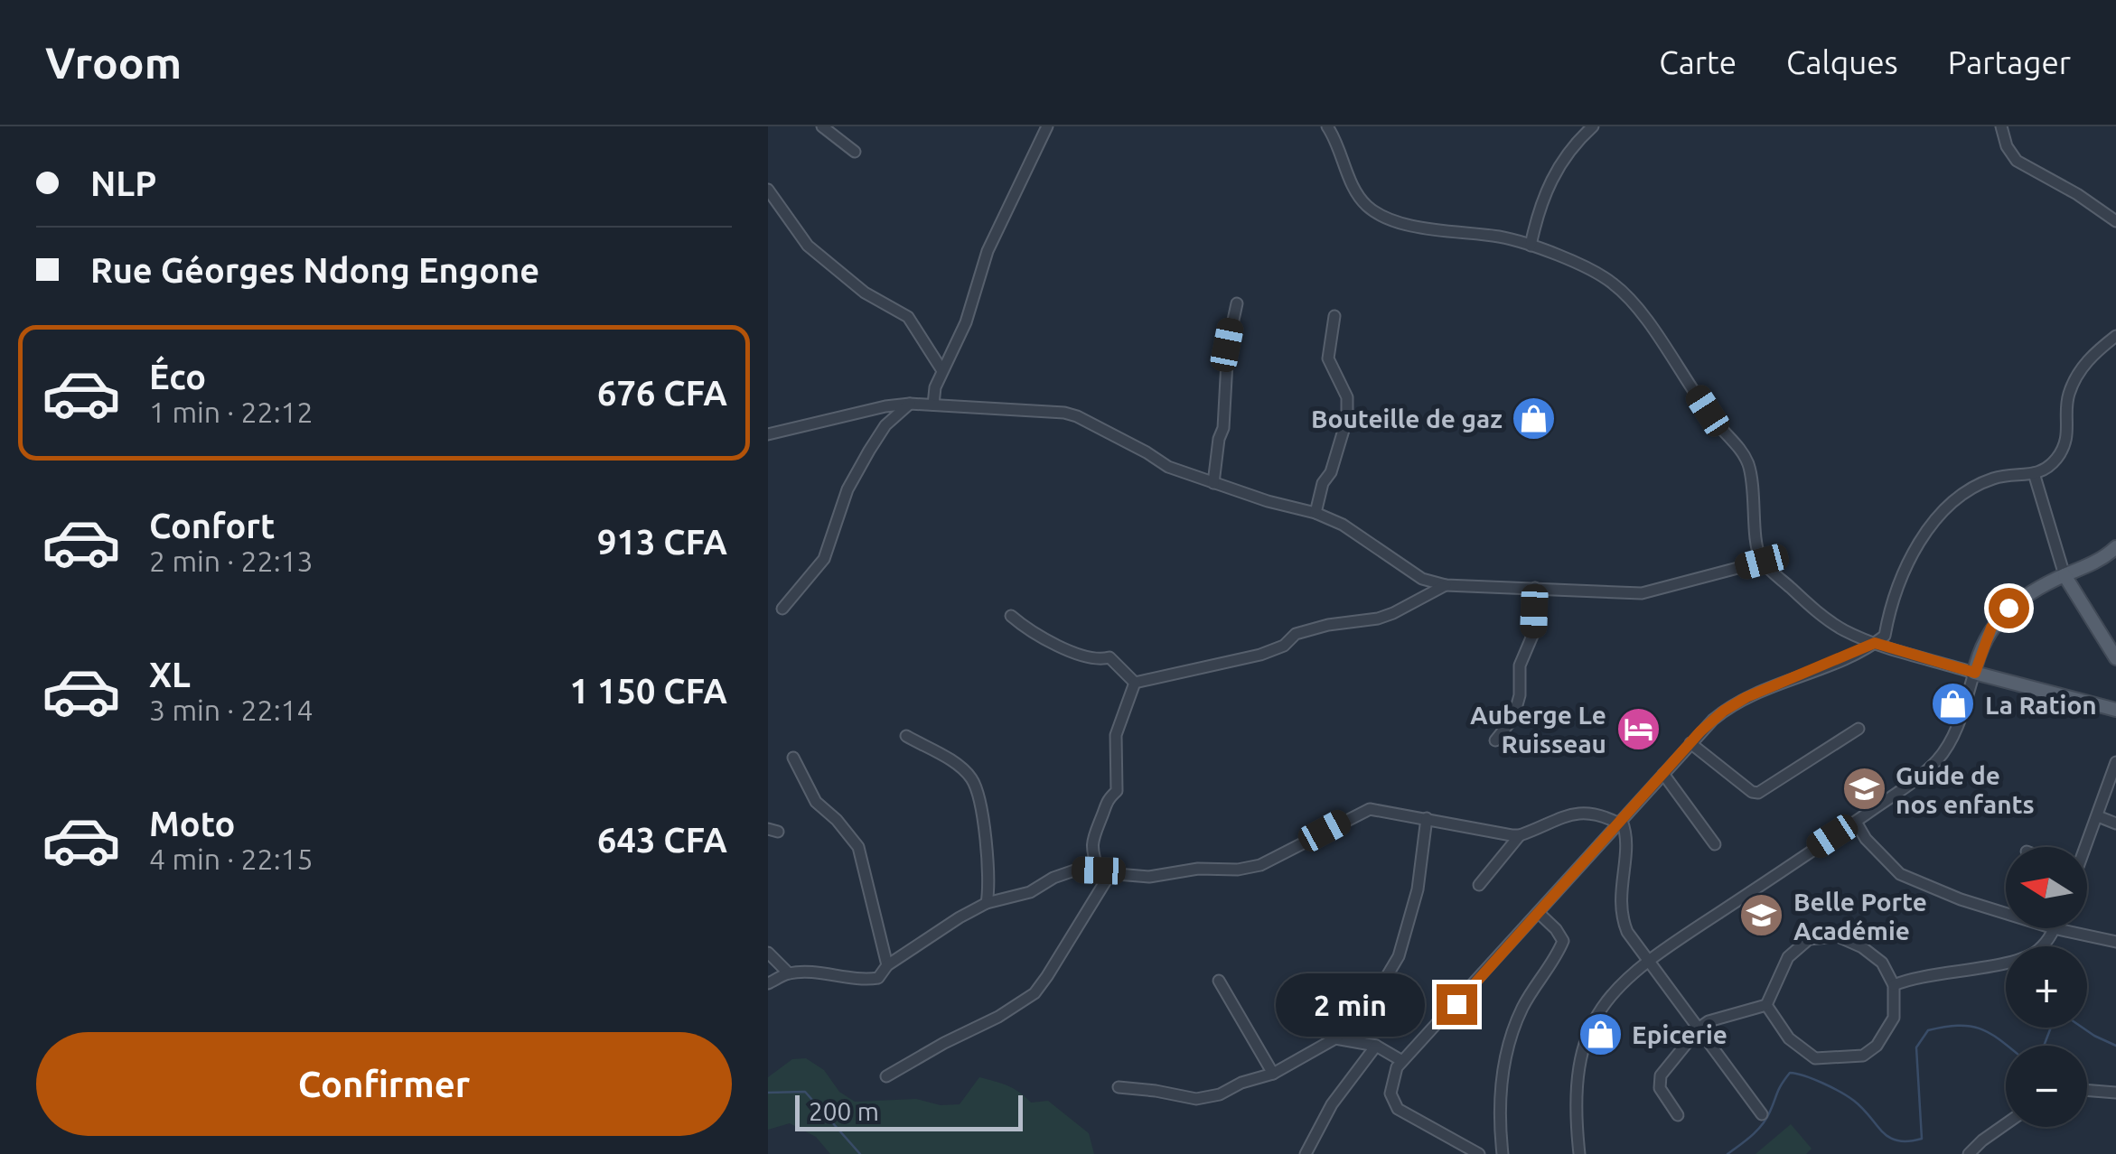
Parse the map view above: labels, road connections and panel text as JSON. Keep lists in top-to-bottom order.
{
  "places": {
    "shop": ["Bouteille de gaz", "La Ration", "Epicerie"],
    "hotel": ["Auberge Le Ruisseau"],
    "school or university": ["Guide de nos enfants", "Belle Porte Académie"]
  },
  "scale_bar": "200 m",
  "north": "left",
  "page": {
    "header": "Vroom",
    "nav": ["Carte", "Calques", "Partager"],
    "banner": ["NLP", "Rue Géorges Ndong Engone"],
    "list": [
      {
        "name": "Éco",
        "note": "1 min · 22:12",
        "value": "676 CFA"
      },
      {
        "name": "Confort",
        "note": "2 min · 22:13",
        "value": "913 CFA"
      },
      {
        "name": "XL",
        "note": "3 min · 22:14",
        "value": "1 150 CFA"
      },
      {
        "name": "Moto",
        "note": "4 min · 22:15",
        "value": "643 CFA"
      }
    ],
    "map_buttons": ["+", "−"],
    "bubble": "2 min",
    "buttons": "Confirmer",
    "scale": "200 m"
  }
}
